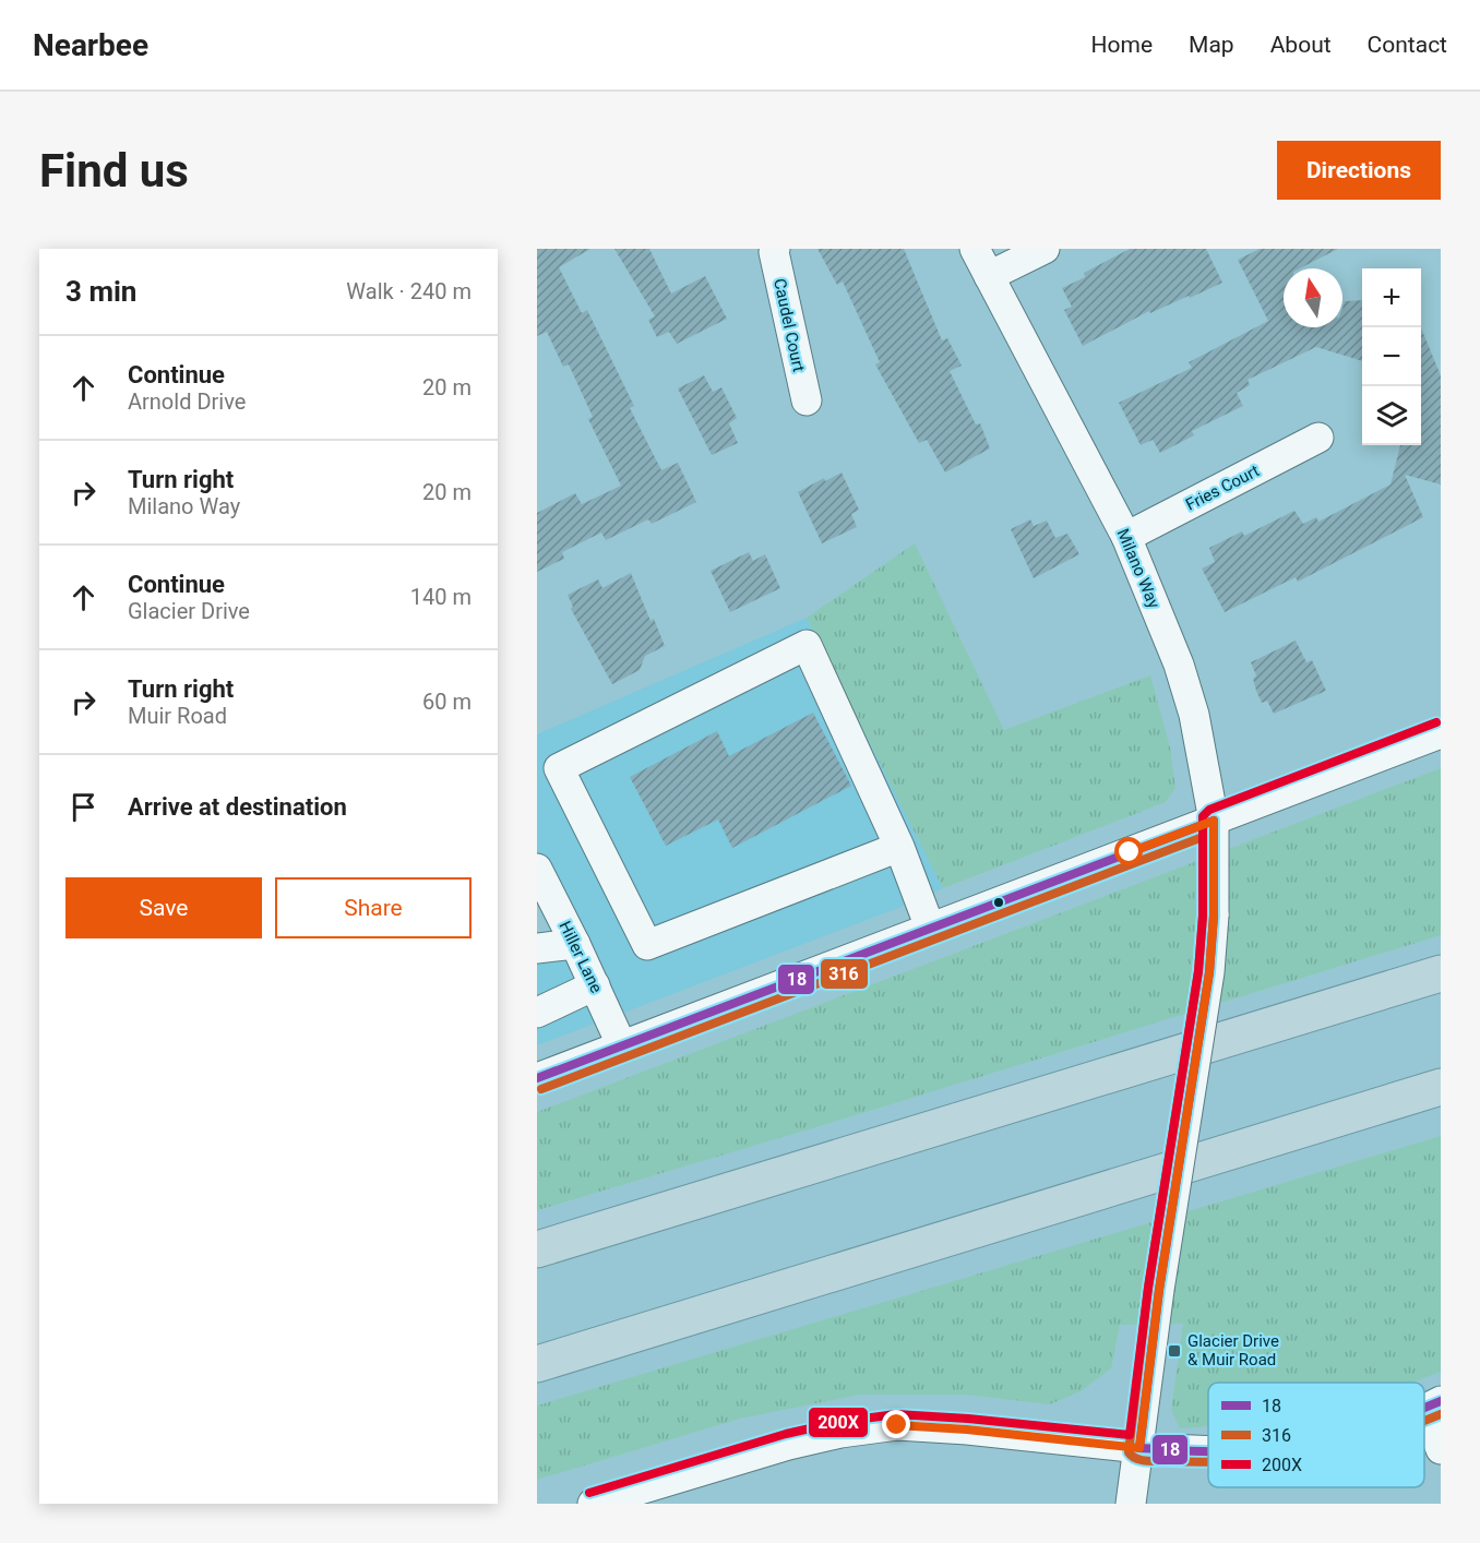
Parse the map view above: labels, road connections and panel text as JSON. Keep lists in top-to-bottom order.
{
  "streets": {
    "street": [
      "Caudel Court",
      "Fries Court",
      "Milano Way",
      "Hiller Lane"
    ]
  },
  "crossings": [
    ["Fries Court", "Milano Way"]
  ],
  "places": {
    "transit": ["Glacier Drive & Muir Road"]
  },
  "lines": ["transit line 200X", "transit line 18", "transit line 316"],
  "legend": ["18", "316", "200X"],
  "north": "top",
  "page": {
    "header": "Nearbee",
    "nav": [
      "Home",
      "Map",
      "About",
      "Contact"
    ],
    "buttons": [
      "Directions",
      ["Save", "Share"]
    ],
    "title": "Find us",
    "heading": ["3 min", "Walk · 240 m"],
    "map_buttons": ["+", "−"],
    "list": [
      ["Continue", "Arnold Drive", "20 m"],
      ["Turn right", "Milano Way", "20 m"],
      ["Continue", "Glacier Drive", "140 m"],
      ["Turn right", "Muir Road", "60 m"],
      "Arrive at destination"
    ]
  }
}
